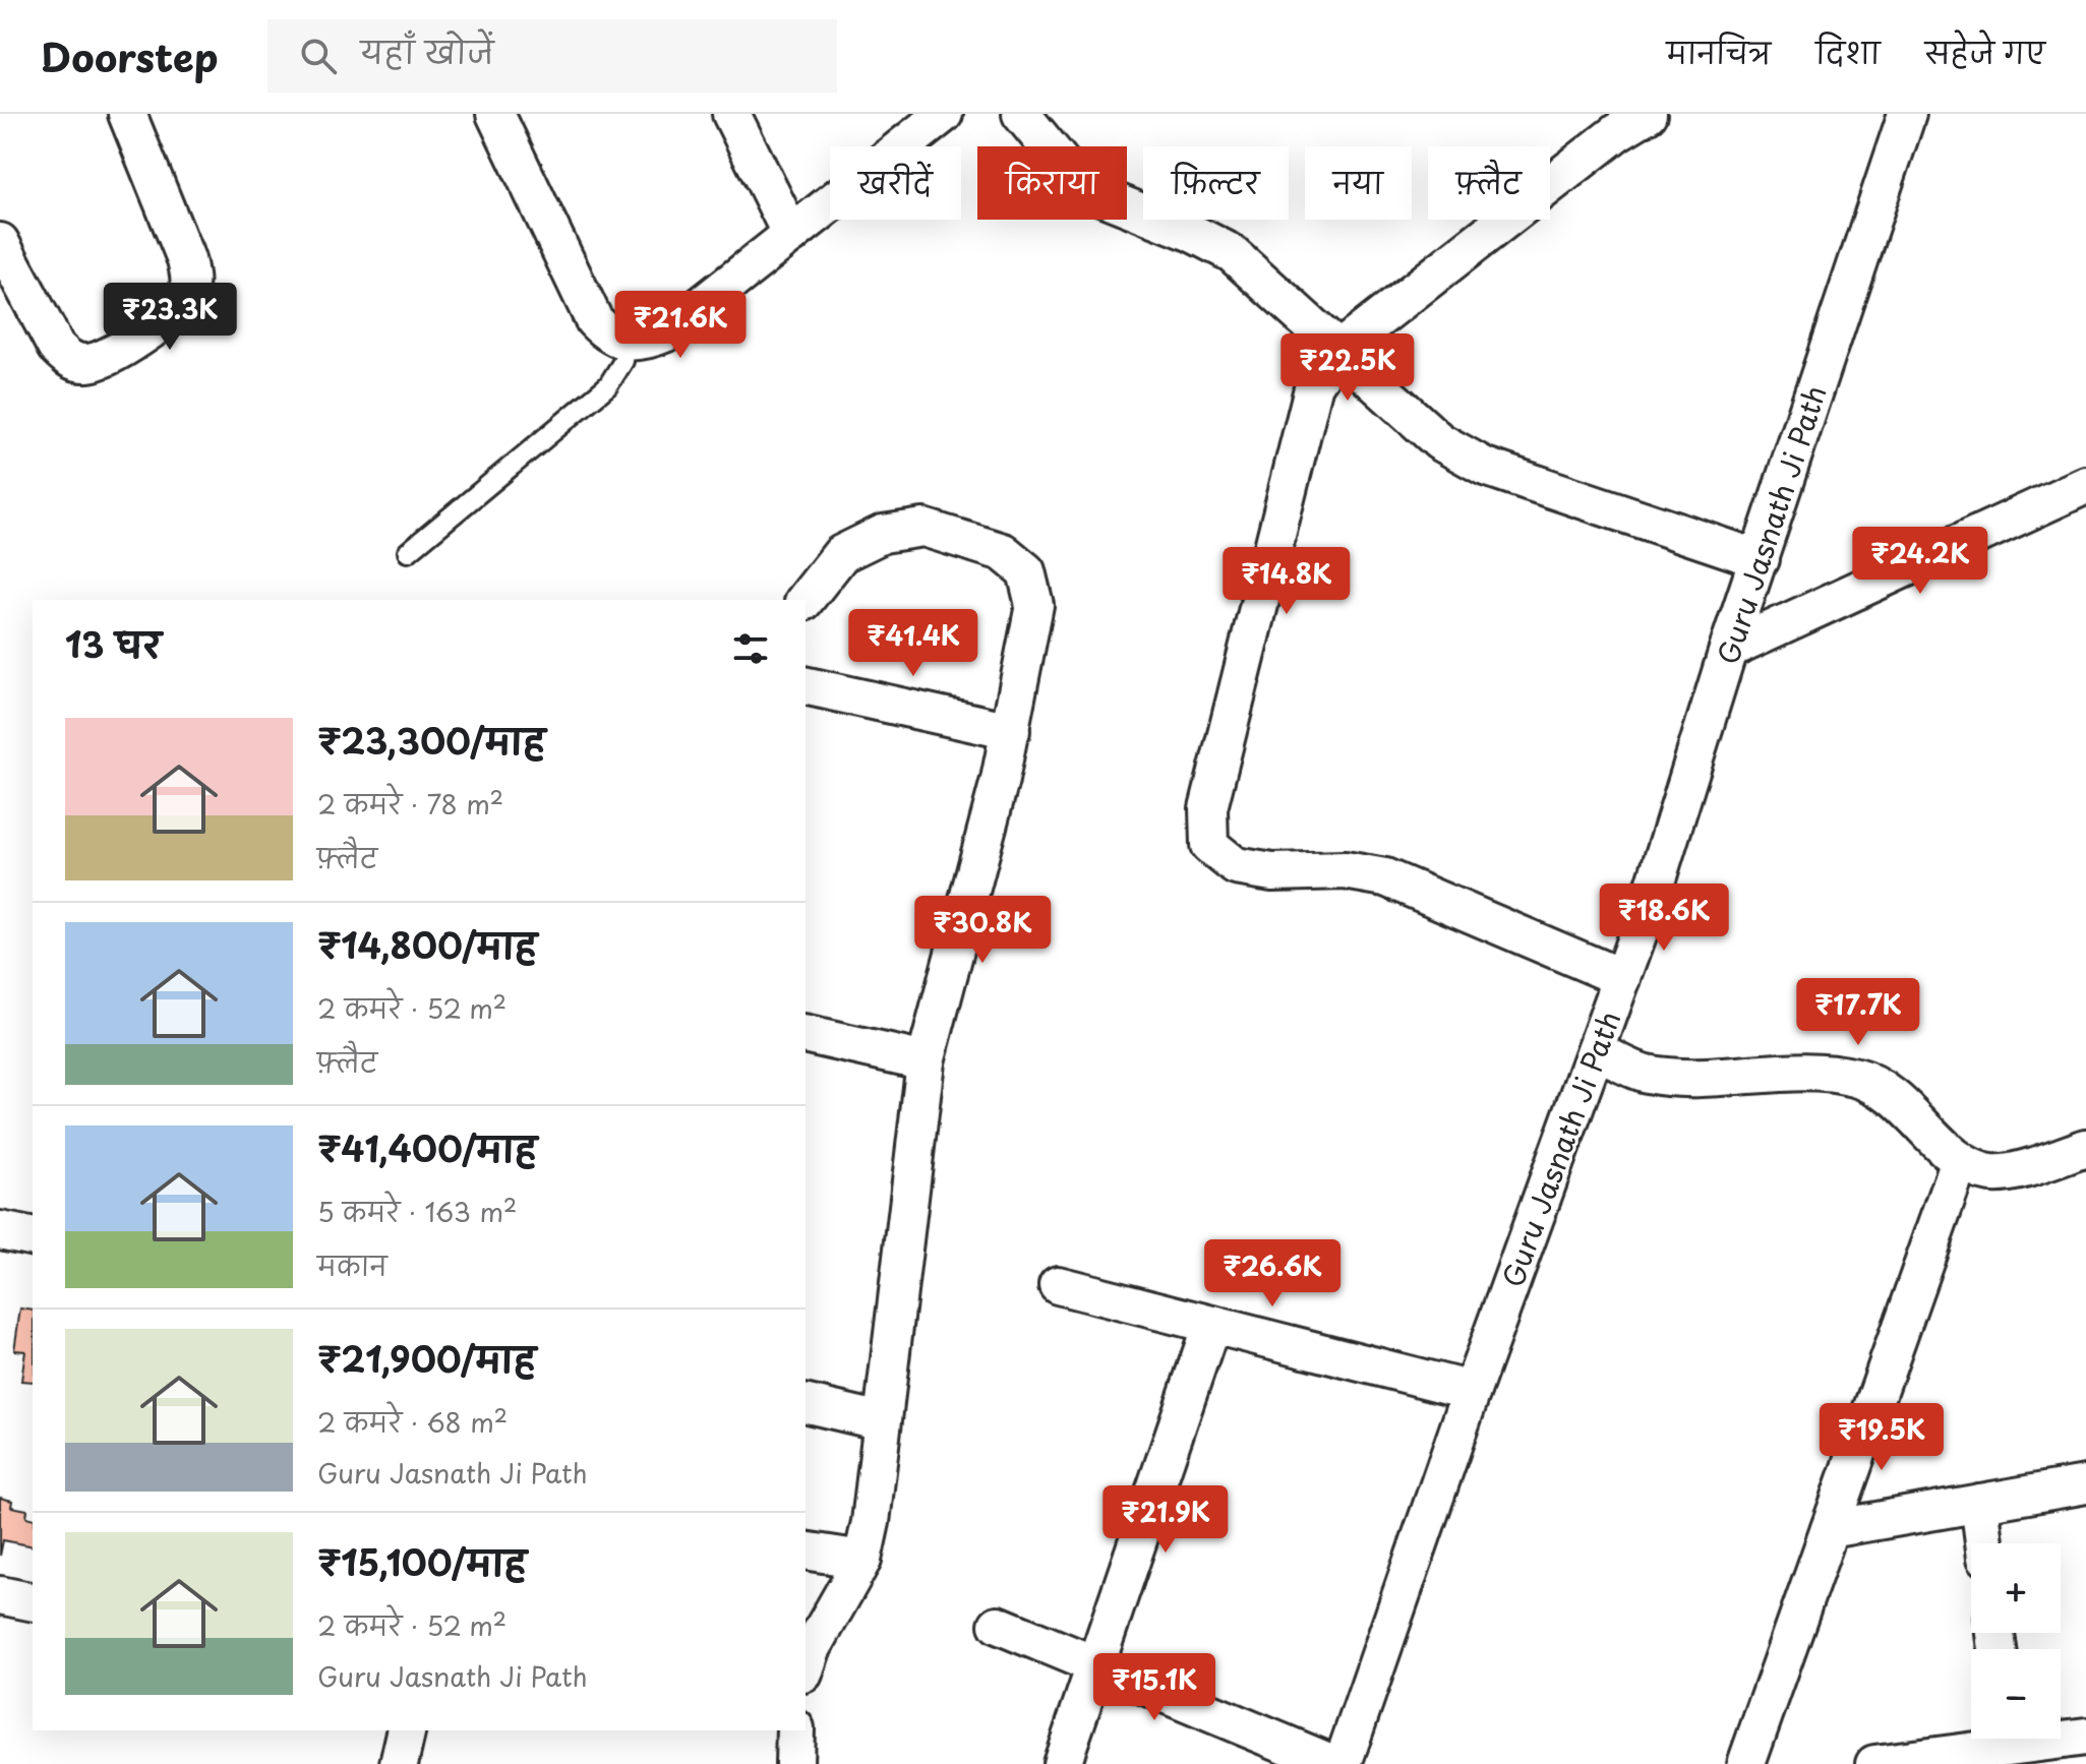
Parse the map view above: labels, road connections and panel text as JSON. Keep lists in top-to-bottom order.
{
  "streets": {
    "street": ["Guru Jasnath Ji Path"]
  },
  "page": {
    "header": "Doorstep",
    "search": "यहाँ खोजें",
    "nav": ["मानचित्र", "दिशा", "सहेजे गए"],
    "chip": [
      "खरीदें",
      "किराया",
      "फ़िल्टर",
      "नया",
      "फ़्लैट"
    ],
    "price": [
      "₹23.3K",
      "₹21.6K",
      "₹22.5K",
      "₹24.2K",
      "₹14.8K",
      "₹41.4K",
      "₹18.6K",
      "₹30.8K",
      "₹17.7K",
      "₹26.6K",
      "₹19.5K",
      "₹21.9K",
      "₹15.1K"
    ],
    "heading": "13 घर",
    "list": [
      {
        "name": "₹23,300/माह",
        "note": "2 कमरे · 78 m² · फ़्लैट"
      },
      {
        "name": "₹14,800/माह",
        "note": "2 कमरे · 52 m² · फ़्लैट"
      },
      {
        "name": "₹41,400/माह",
        "note": "5 कमरे · 163 m² · मकान"
      },
      {
        "name": "₹21,900/माह",
        "note": "2 कमरे · 68 m² · Guru Jasnath Ji Path"
      },
      {
        "name": "₹15,100/माह",
        "note": "2 कमरे · 52 m² · Guru Jasnath Ji Path"
      }
    ],
    "map_buttons": ["+", "−"]
  }
}
